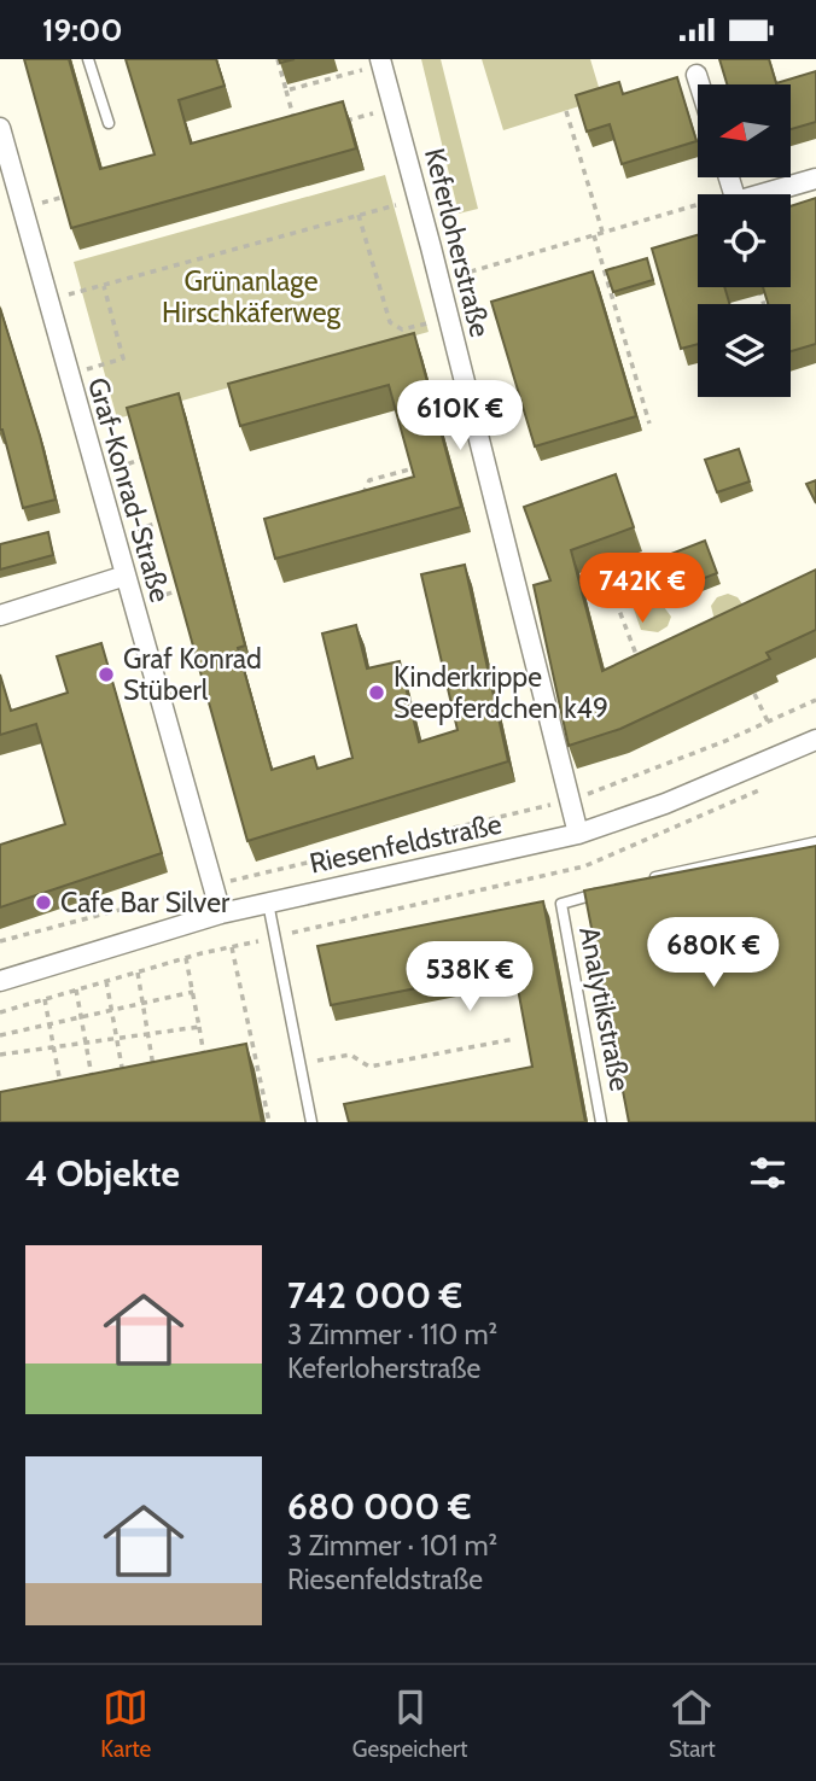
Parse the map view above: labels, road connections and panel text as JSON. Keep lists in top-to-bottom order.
{
  "streets": {
    "street": ["Keferloherstraße", "Graf-Konrad-Straße", "Riesenfeldstraße"],
    "lane": ["Analytikstraße"]
  },
  "crossings": [
    ["Keferloherstraße", "Riesenfeldstraße"],
    ["Graf-Konrad-Straße", "Riesenfeldstraße"]
  ],
  "parks": ["Grünanlage Hirschkäferweg"],
  "places": ["Graf Konrad Stüberl", "Kinderkrippe Seepferdchen k49", "Cafe Bar Silver"],
  "north": "left",
  "page": {
    "status": "19:00",
    "price": [
      "610K €",
      "742K €",
      "680K €",
      "538K €"
    ],
    "heading": "4 Objekte",
    "list": [
      {
        "name": "742 000 €",
        "note": "3 Zimmer · 110 m² · Keferloherstraße"
      },
      {
        "name": "680 000 €",
        "note": "3 Zimmer · 101 m² · Riesenfeldstraße"
      }
    ],
    "tabs": ["Karte", "Gespeichert", "Start"]
  }
}
